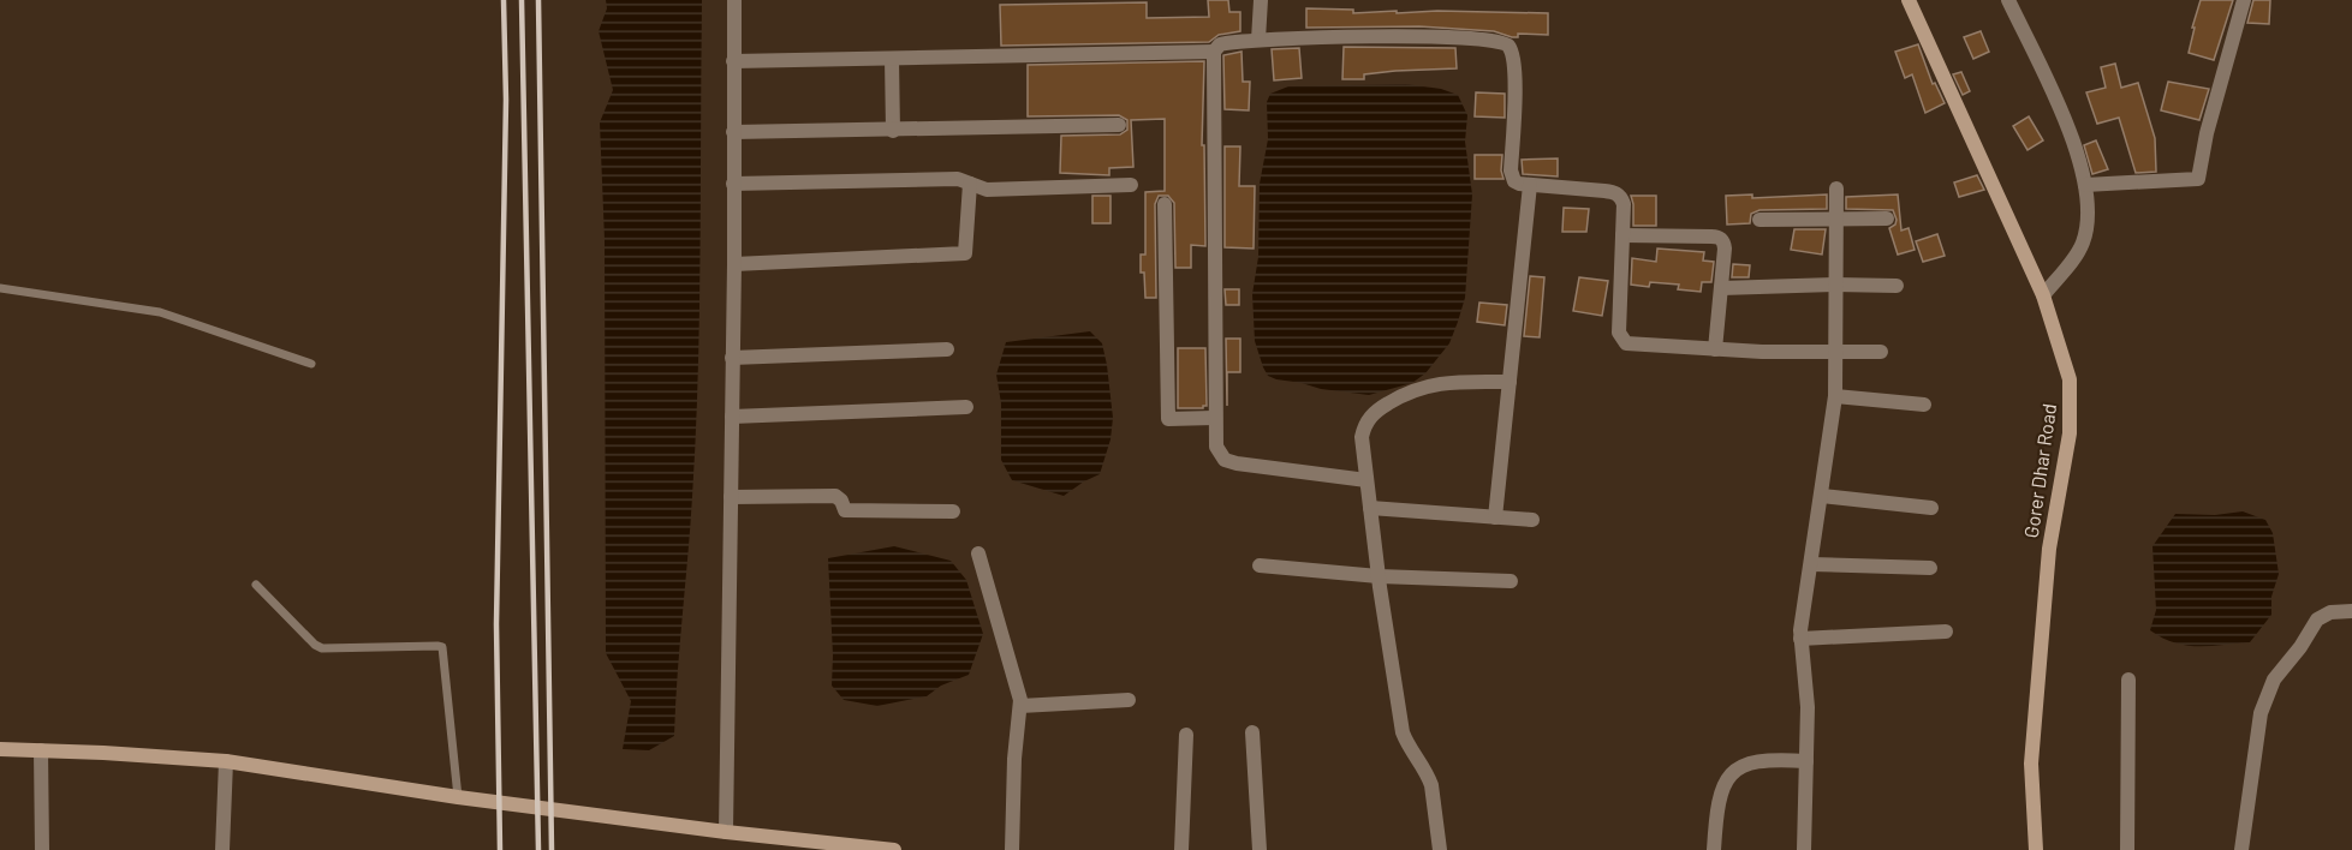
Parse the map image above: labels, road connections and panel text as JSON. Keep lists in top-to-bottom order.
{
  "streets": {
    "street": ["Gorer Dhar Road"]
  }
}
